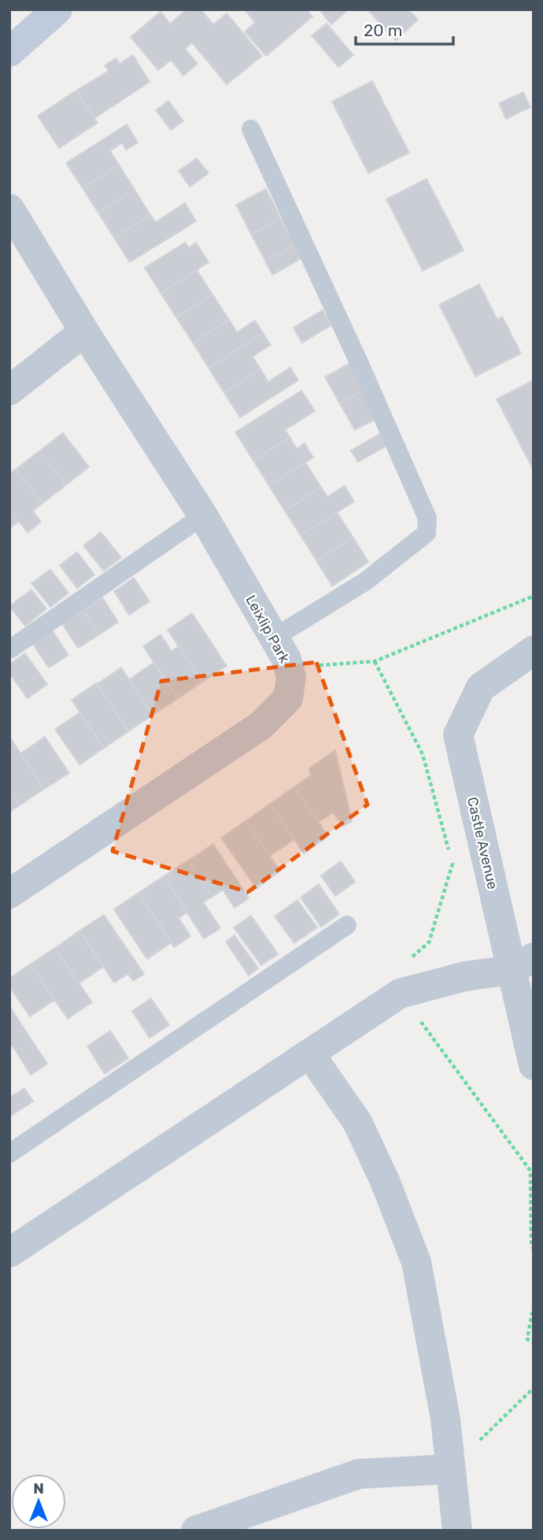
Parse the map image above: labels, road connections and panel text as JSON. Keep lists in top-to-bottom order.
{
  "streets": {
    "street": ["Leixlip Park", "Castle Avenue"]
  },
  "scale_bar": "20 m",
  "north": "top"
}
